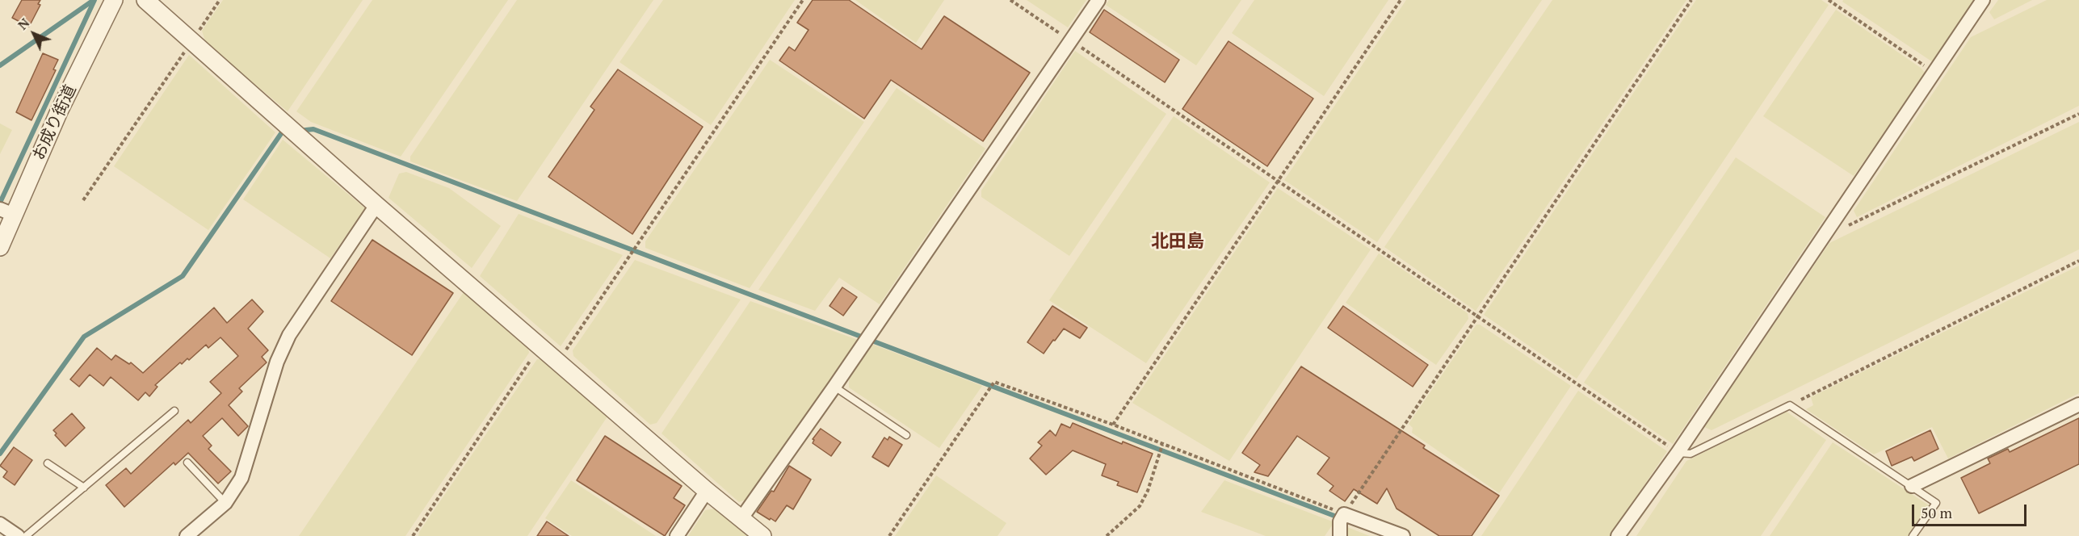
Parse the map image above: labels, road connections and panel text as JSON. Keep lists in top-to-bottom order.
{
  "streets": {
    "street": ["お成り街道"]
  },
  "districts": ["北田島"],
  "scale_bar": "50 m",
  "north": "top left"
}
